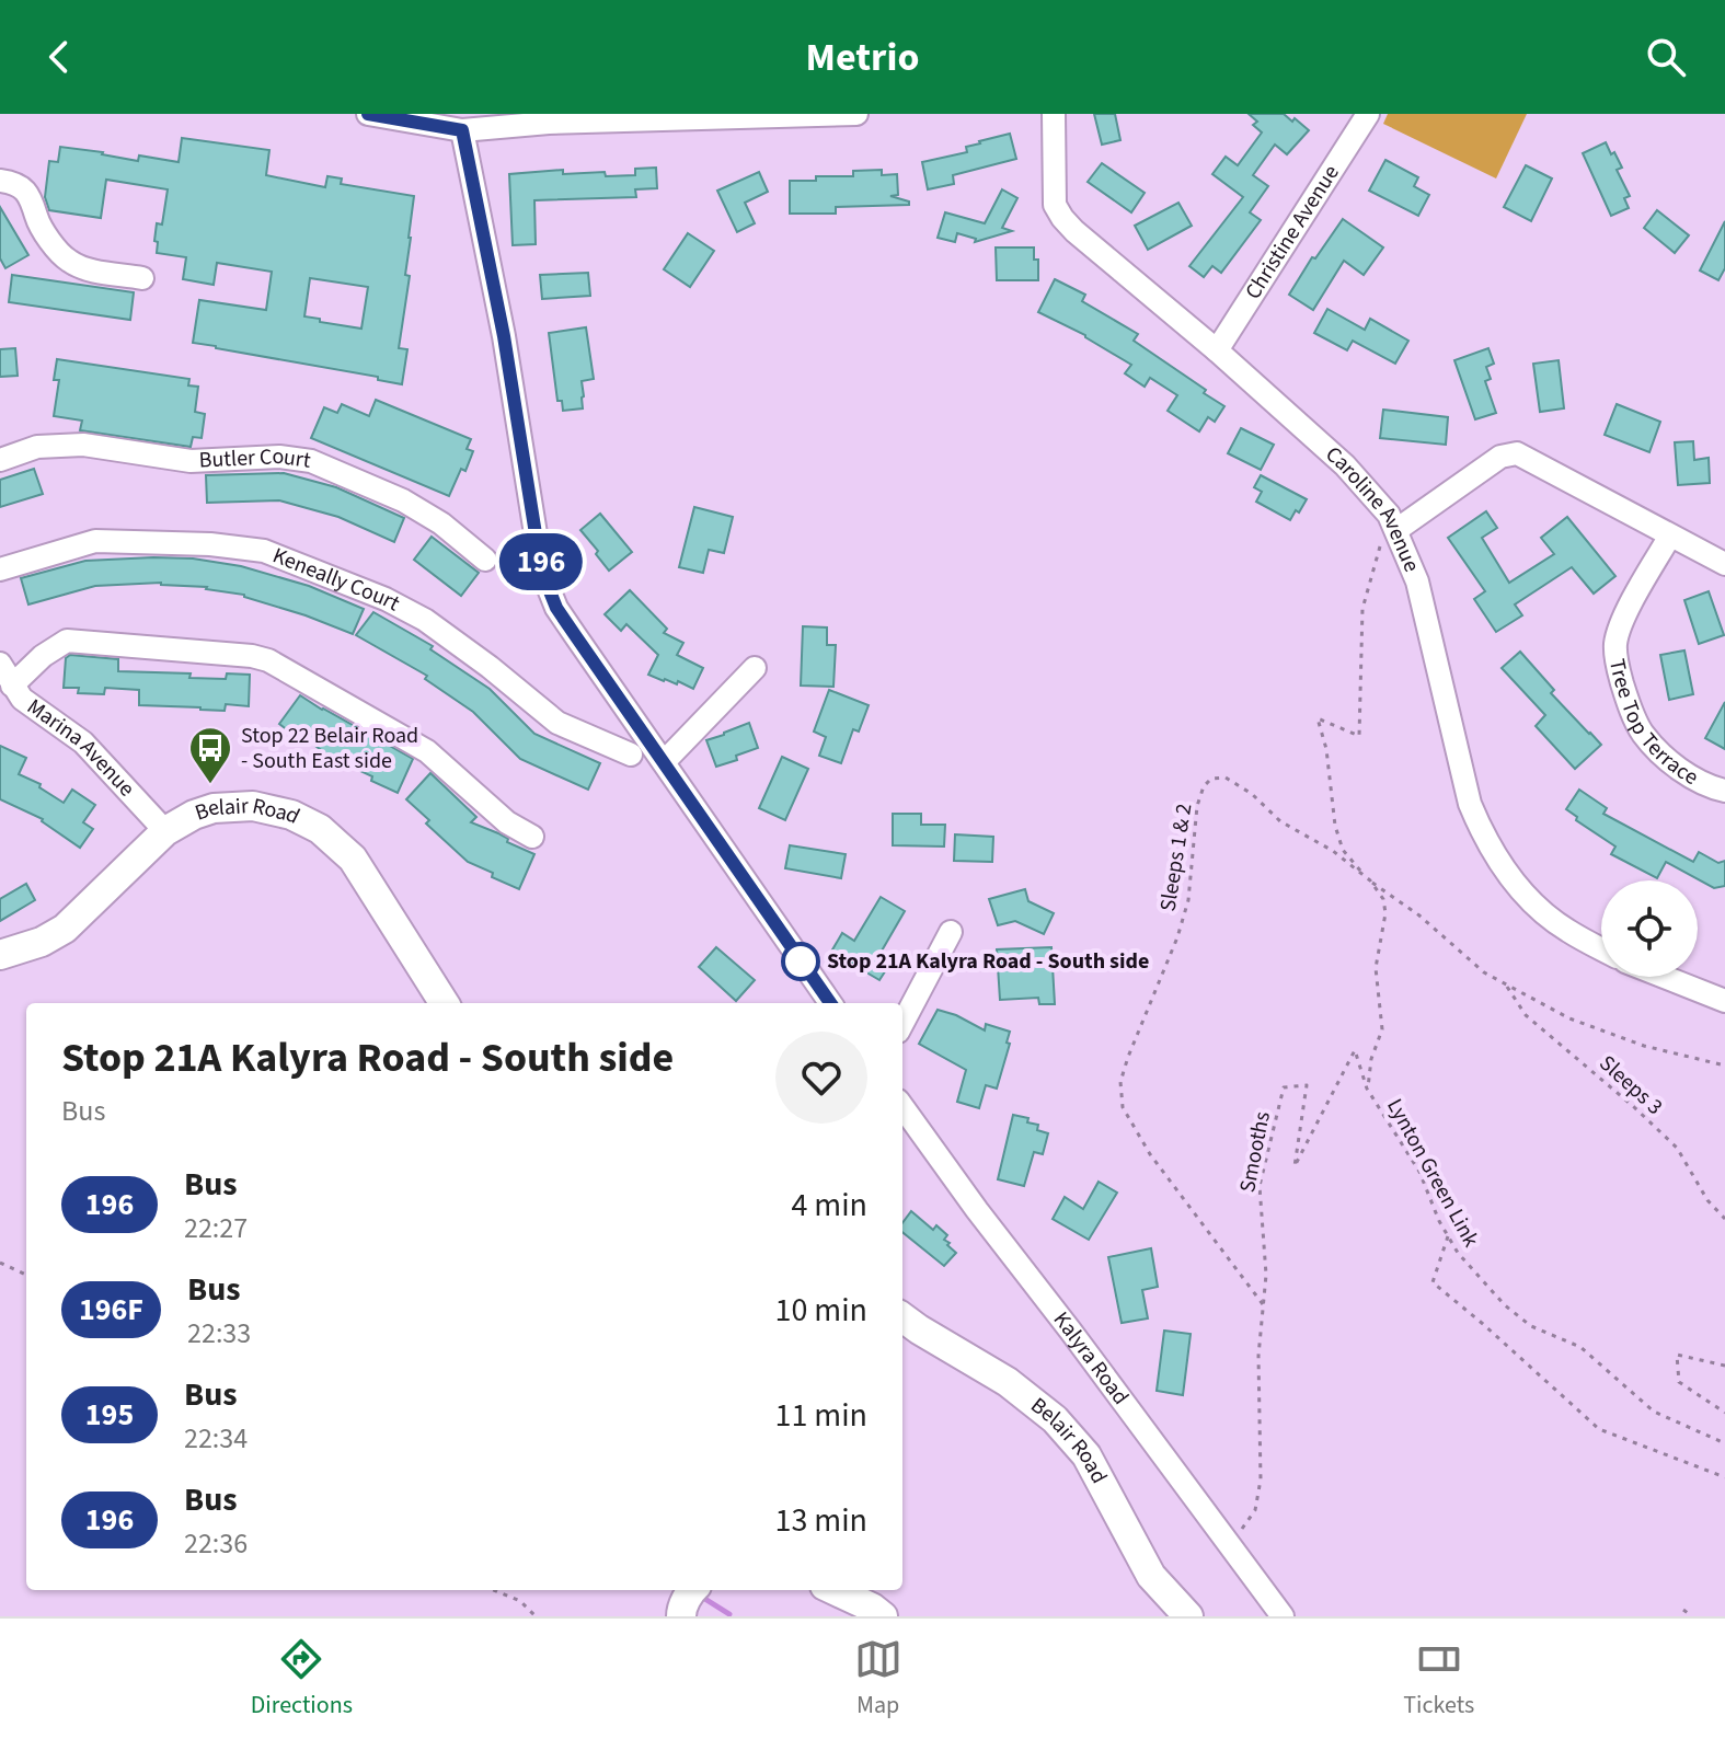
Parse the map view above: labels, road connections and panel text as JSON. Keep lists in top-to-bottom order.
{
  "streets": {
    "main road": ["Belair Road"],
    "street": [
      "Christine Avenue",
      "Butler Court",
      "Caroline Avenue",
      "Keneally Court",
      "Tree Top Terrace",
      "Marina Avenue",
      "Kalyra Road"
    ],
    "path": [
      "Sleeps 1 & 2",
      "Sleeps 3",
      "Smooths",
      "Lynton Green Link"
    ]
  },
  "crossings": [
    ["Christine Avenue", "Caroline Avenue"],
    ["Marina Avenue", "Belair Road"],
    ["Sleeps 1 & 2", "Smooths"],
    ["Smooths", "Lynton Green Link"],
    ["Smooths", "Kalyra Road"]
  ],
  "places": {
    "bus stop": ["Stop 22 Belair Road - South East side"],
    "other": ["Stop 21A Kalyra Road - South side"]
  },
  "lines": ["bus line 196"],
  "page": {
    "header": "Metrio",
    "on_map": "196",
    "heading": ["Stop 21A Kalyra Road - South side", "Bus"],
    "list": [
      {
        "mark": "196",
        "name": "Bus",
        "note": "22:27",
        "value": "4 min"
      },
      {
        "mark": "196F",
        "name": "Bus",
        "note": "22:33",
        "value": "10 min"
      },
      {
        "mark": "195",
        "name": "Bus",
        "note": "22:34",
        "value": "11 min"
      },
      {
        "mark": "196",
        "name": "Bus",
        "note": "22:36",
        "value": "13 min"
      }
    ],
    "tabs": ["Directions", "Map", "Tickets"]
  }
}
